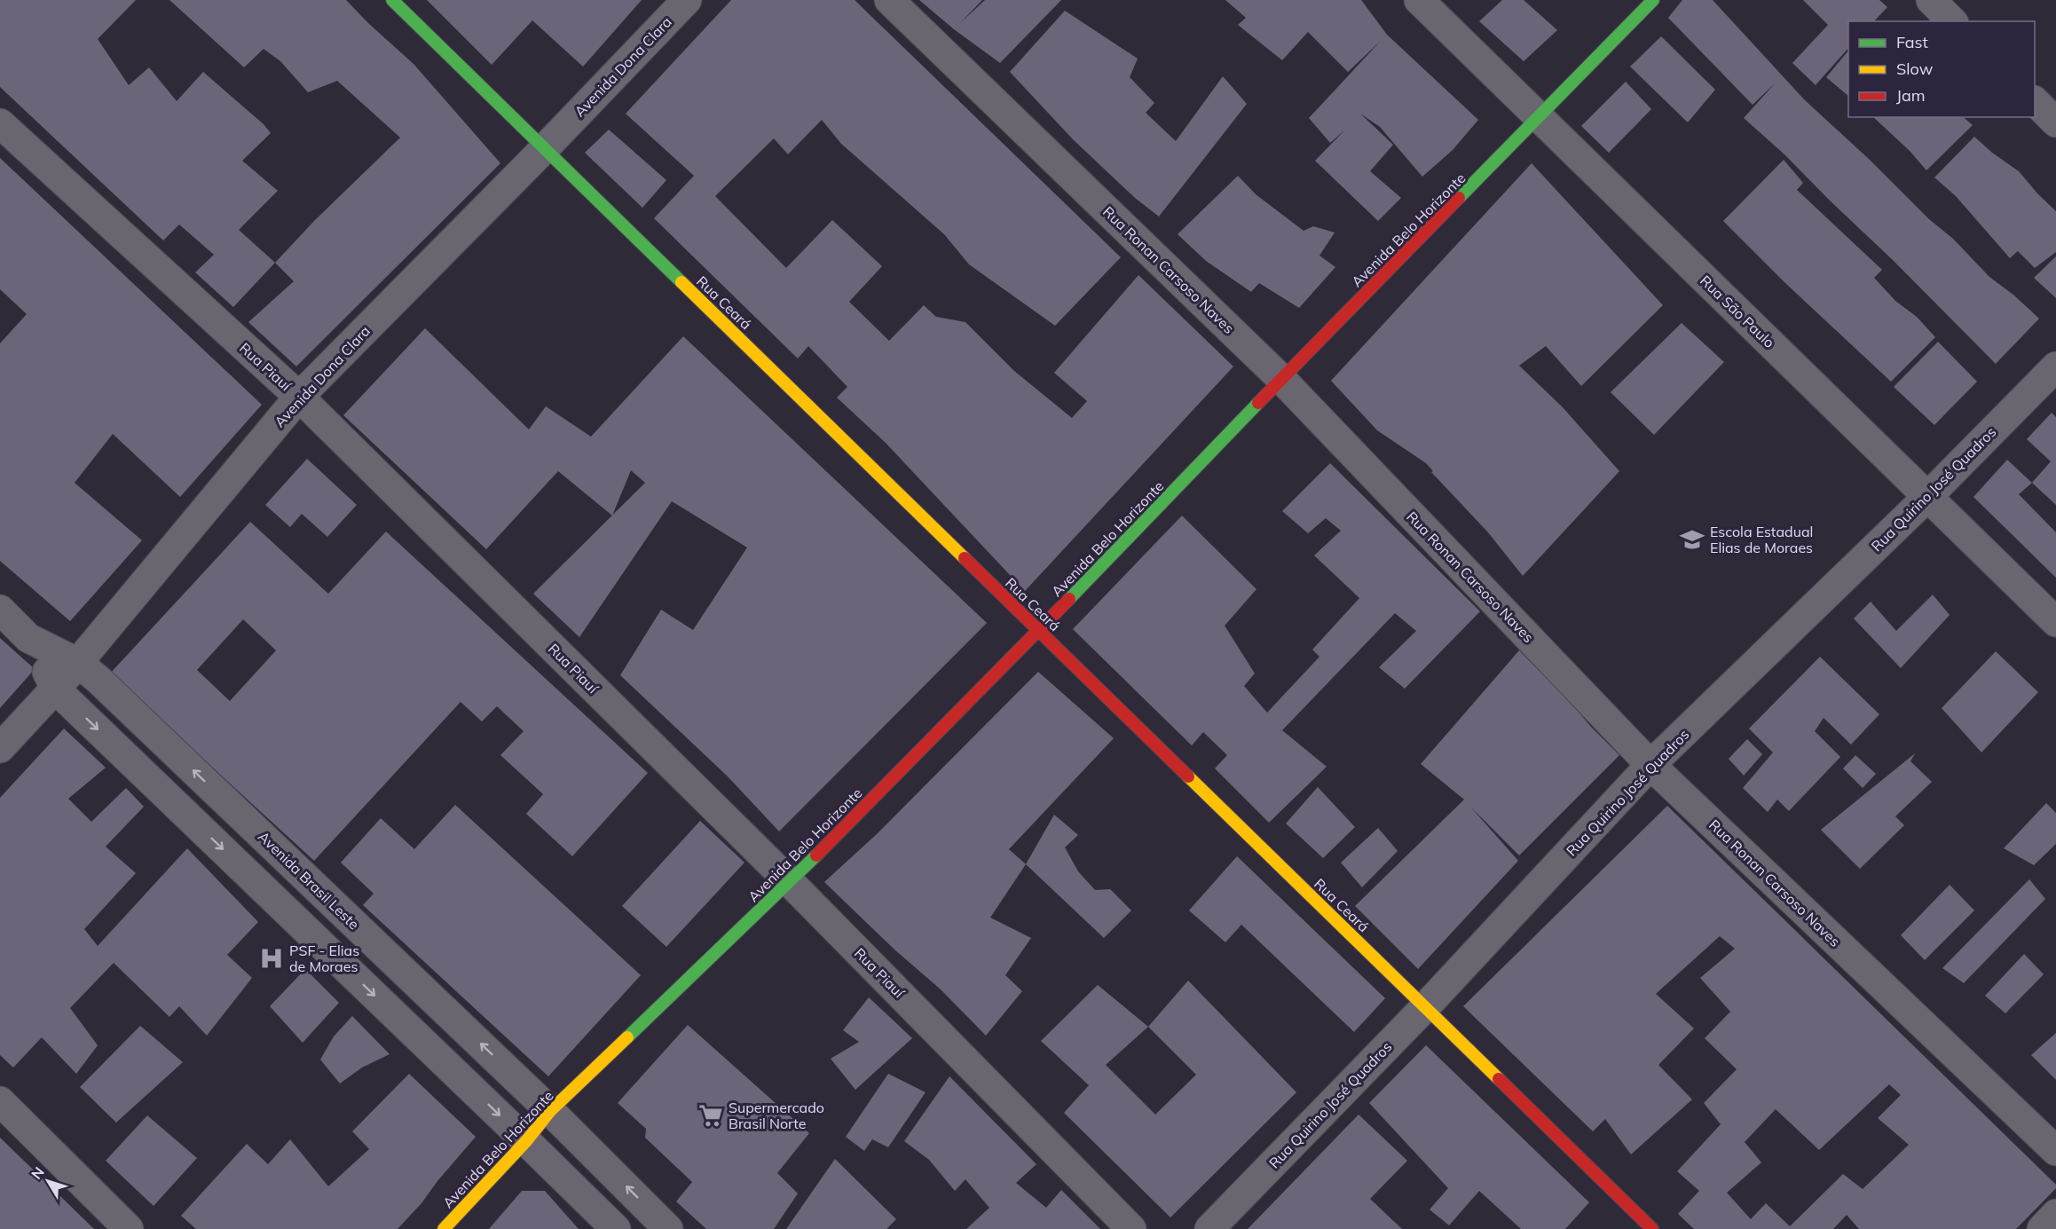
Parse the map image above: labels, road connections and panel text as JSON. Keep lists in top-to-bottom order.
{
  "streets": {
    "street": [
      "Avenida Dona Clara",
      "Avenida Belo Horizonte",
      "Rua Ronan Carsoso Naves",
      "Rua Ceará",
      "Rua São Paulo",
      "Rua Piauí",
      "Rua Quirino José Quadros",
      "Avenida Brasil Leste"
    ]
  },
  "crossings": [
    ["Avenida Dona Clara", "Rua Ceará"],
    ["Avenida Dona Clara", "Rua Piauí"],
    ["Avenida Dona Clara", "Avenida Brasil Leste"],
    ["Avenida Belo Horizonte", "Rua Ronan Carsoso Naves"],
    ["Avenida Belo Horizonte", "Rua Ceará"],
    ["Avenida Belo Horizonte", "Rua São Paulo"],
    ["Avenida Belo Horizonte", "Rua Piauí"],
    ["Avenida Belo Horizonte", "Avenida Brasil Leste"],
    ["Rua Ronan Carsoso Naves", "Rua Quirino José Quadros"],
    ["Rua Ceará", "Rua Quirino José Quadros"],
    ["Rua São Paulo", "Rua Quirino José Quadros"]
  ],
  "places": {
    "school or university": ["Escola Estadual Elias de Moraes"],
    "hospital": ["PSF - Elias de Moraes"],
    "supermarket": ["Supermercado Brasil Norte"]
  },
  "legend": ["Fast", "Slow", "Jam"],
  "north": "top left"
}
